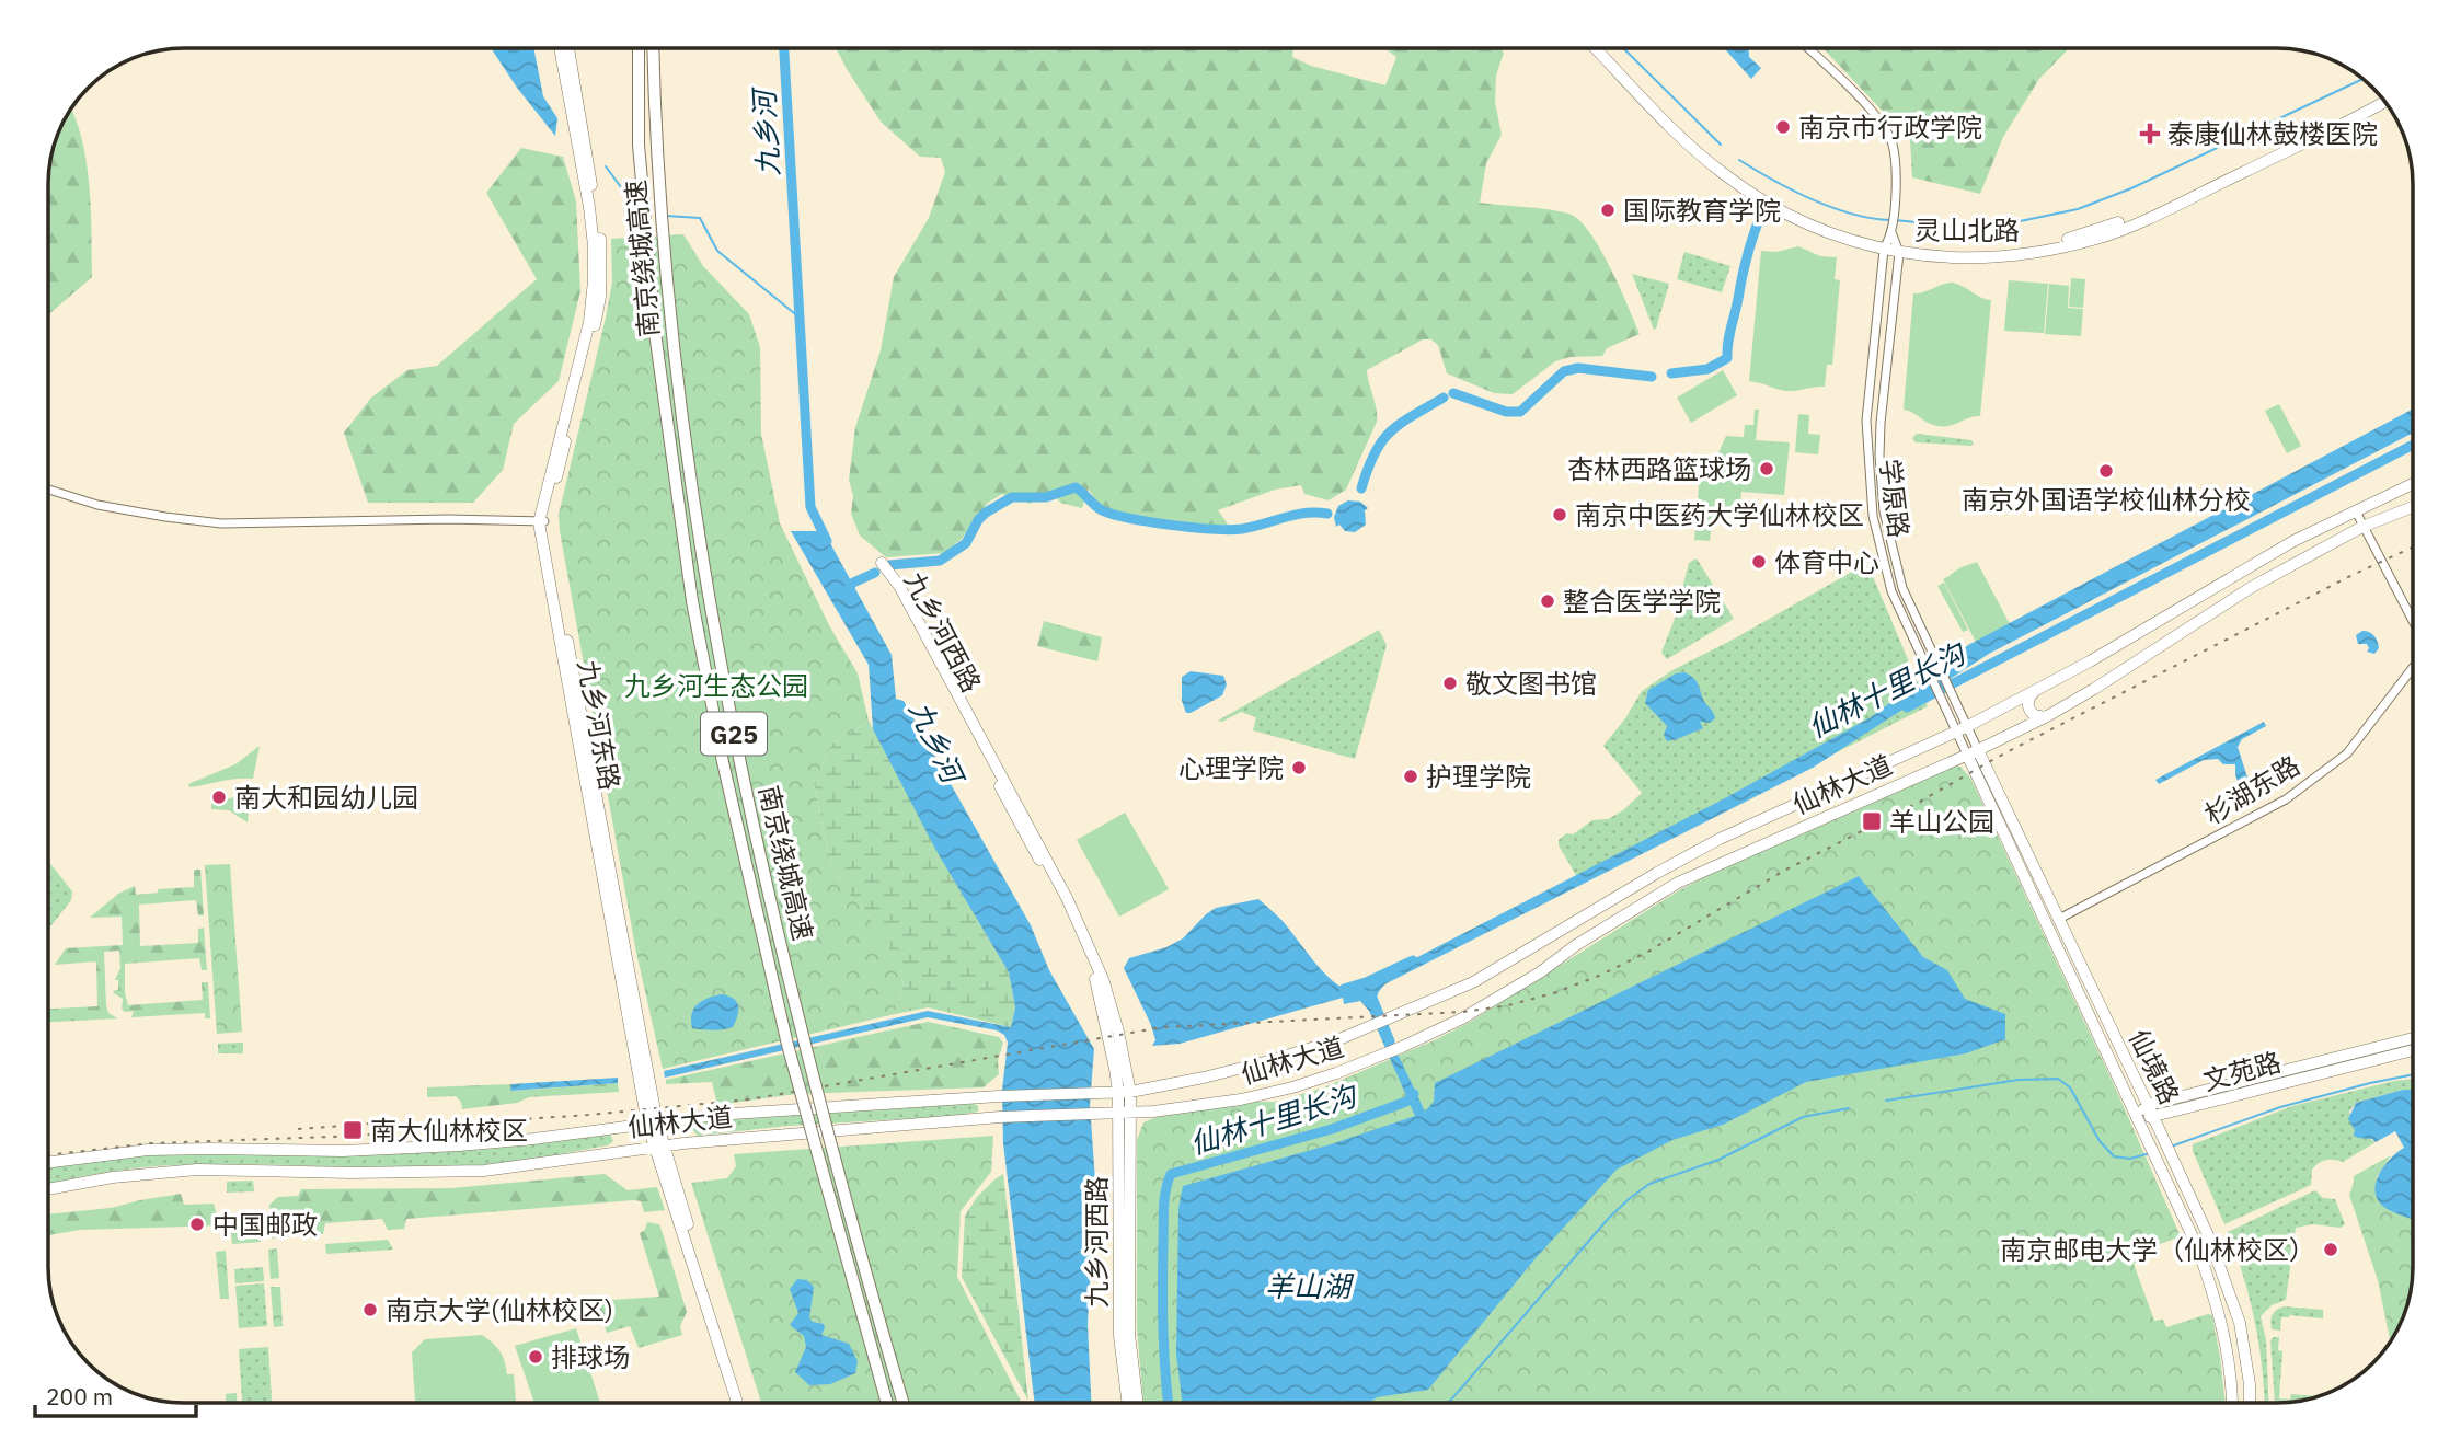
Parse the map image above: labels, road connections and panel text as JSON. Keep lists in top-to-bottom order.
{
  "streets": {
    "highway": ["南京绕城高速", "G25"],
    "main road": [
      "灵山北路",
      "九乡河西路",
      "九乡河东路",
      "仙林大道",
      "仙境路",
      "文苑路"
    ],
    "street": ["学原路", "杉湖东路"]
  },
  "crossings": [
    ["灵山北路", "学原路"],
    ["学原路", "仙林大道"],
    ["学原路", "仙境路"],
    ["九乡河西路", "仙林大道"],
    ["九乡河东路", "仙林大道"],
    ["仙林大道", "仙境路"],
    ["杉湖东路", "仙境路"],
    ["仙境路", "文苑路"]
  ],
  "water": ["九乡河", "仙林十里长沟", "羊山湖"],
  "parks": ["九乡河生态公园"],
  "places": {
    "other": [
      "南京市行政学院",
      "国际教育学院",
      "杏林西路篮球场",
      "南京外国语学校仙林分校",
      "南京中医药大学仙林校区",
      "体育中心",
      "整合医学学院",
      "敬文图书馆",
      "心理学院",
      "护理学院",
      "南大和园幼儿园",
      "中国邮政",
      "南京邮电大学（仙林校区）",
      "南京大学(仙林校区)",
      "排球场"
    ],
    "health": ["泰康仙林鼓楼医院"],
    "transit": ["羊山公园", "南大仙林校区"]
  },
  "scale_bar": "200 m"
}
